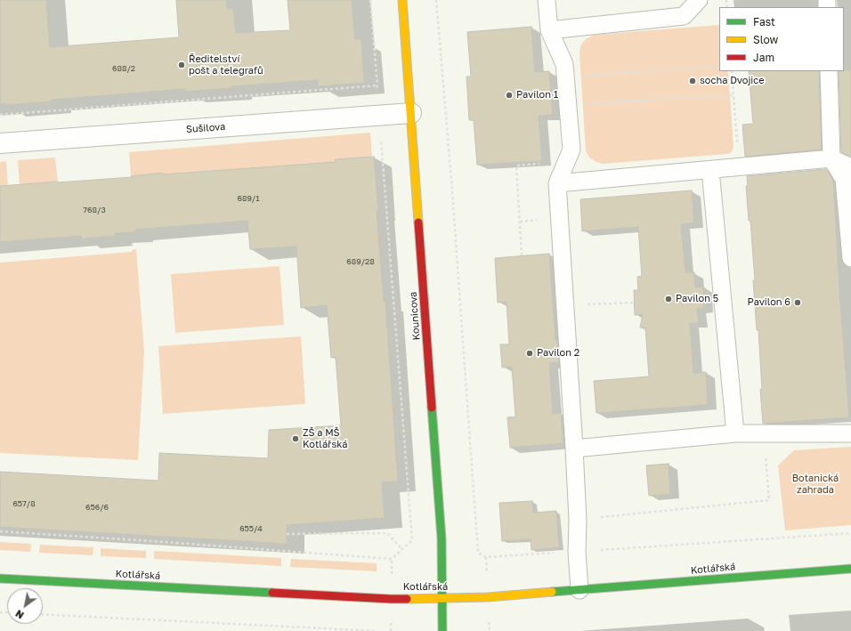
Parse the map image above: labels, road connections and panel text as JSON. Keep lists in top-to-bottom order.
{
  "streets": {
    "main road": ["Kounicova", "Kotlářská"],
    "street": ["Sušilova"]
  },
  "crossings": [
    ["Sušilova", "Kounicova"],
    ["Kounicova", "Kotlářská"]
  ],
  "parks": ["Botanická zahrada"],
  "places": [
    "Ředitelství pošt a telegrafů",
    "socha Dvojice",
    "Pavilon 1",
    "Pavilon 5",
    "Pavilon 6",
    "Pavilon 2",
    "ZŠ a MŠ Kotlářská"
  ],
  "house_numbers": [
    "688/2",
    "689/1",
    "768/3",
    "689/28",
    "657/8",
    "656/6",
    "655/4"
  ],
  "legend": ["Fast", "Slow", "Jam"],
  "north": "bottom left"
}
